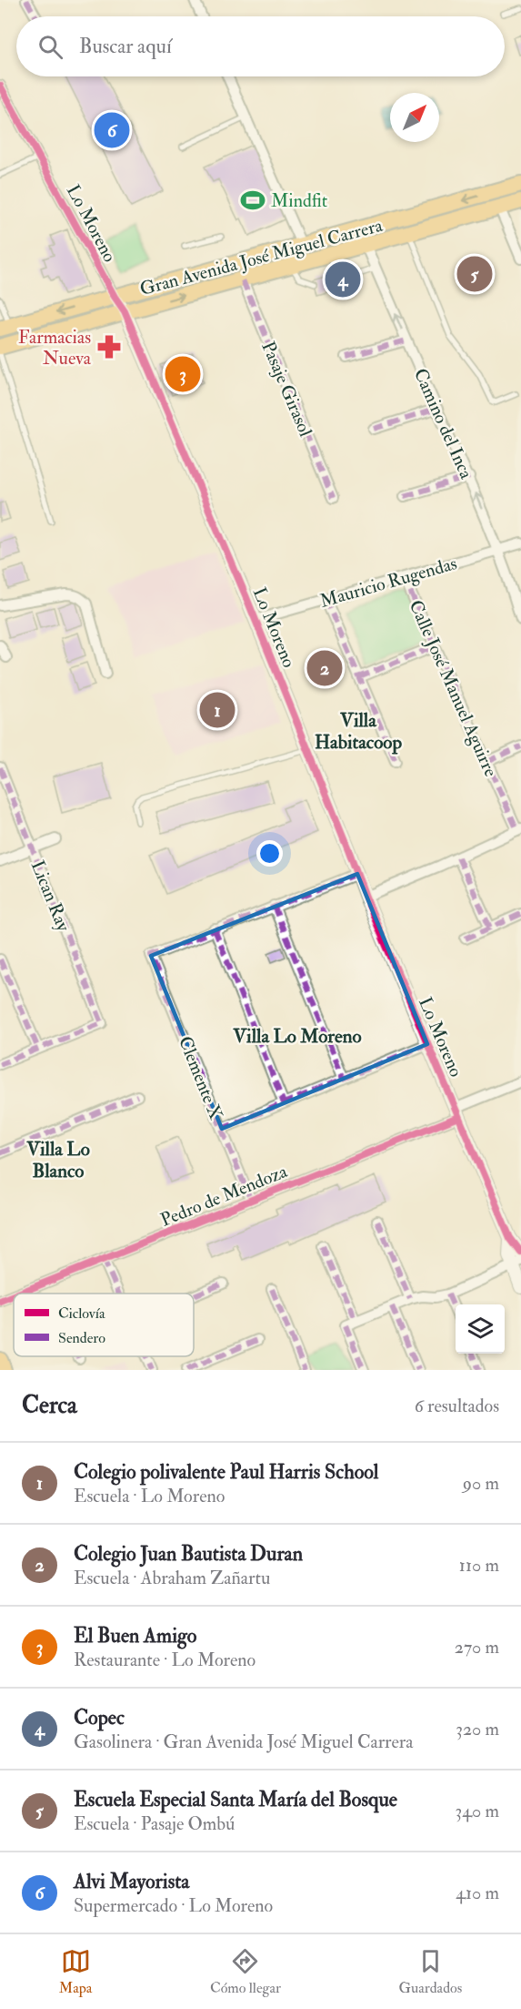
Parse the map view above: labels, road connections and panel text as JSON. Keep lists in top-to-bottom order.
{
  "streets": {
    "main road": ["Gran Avenida José Miguel Carrera"],
    "street": [
      "Lo Moreno",
      "Pasaje Girasol",
      "Camino del Inca",
      "Mauricio Rugendas",
      "Calle José Manuel Aguirre",
      "Lican Ray",
      "Clemente X",
      "Pedro de Mendoza"
    ]
  },
  "crossings": [
    ["Lo Moreno", "Gran Avenida José Miguel Carrera"],
    ["Lo Moreno", "Mauricio Rugendas"],
    ["Lo Moreno", "Pedro de Mendoza"],
    ["Gran Avenida José Miguel Carrera", "Pasaje Girasol"],
    ["Gran Avenida José Miguel Carrera", "Camino del Inca"],
    ["Camino del Inca", "Mauricio Rugendas"],
    ["Mauricio Rugendas", "Calle José Manuel Aguirre"],
    ["Clemente X", "Pedro de Mendoza"]
  ],
  "one_way": ["Camino del Inca"],
  "districts": ["Villa Habitacoop", "Villa Lo Moreno", "Villa Lo Blanco"],
  "places": {
    "sports": ["Mindfit"],
    "pharmacy": ["Farmacias Nueva"]
  },
  "legend": ["Ciclovía", "Sendero"],
  "north": "top right",
  "page": {
    "search": "Buscar aquí",
    "pins": [
      "6",
      "5",
      "4",
      "3",
      "2",
      "1"
    ],
    "heading": ["Cerca", "6 resultados"],
    "list": [
      {
        "mark": "1",
        "name": "Colegio polivalente Paul Harris School",
        "note": "Escuela · Lo Moreno",
        "value": "90 m"
      },
      {
        "mark": "2",
        "name": "Colegio Juan Bautista Duran",
        "note": "Escuela · Abraham Zañartu",
        "value": "110 m"
      },
      {
        "mark": "3",
        "name": "El Buen Amigo",
        "note": "Restaurante · Lo Moreno",
        "value": "270 m"
      },
      {
        "mark": "4",
        "name": "Copec",
        "note": "Gasolinera · Gran Avenida José Miguel Carrera",
        "value": "320 m"
      },
      {
        "mark": "5",
        "name": "Escuela Especial Santa María del Bosque",
        "note": "Escuela · Pasaje Ombú",
        "value": "340 m"
      },
      {
        "mark": "6",
        "name": "Alvi Mayorista",
        "note": "Supermercado · Lo Moreno",
        "value": "410 m"
      }
    ],
    "nav": ["Mapa", "Cómo llegar", "Guardados"]
  }
}
